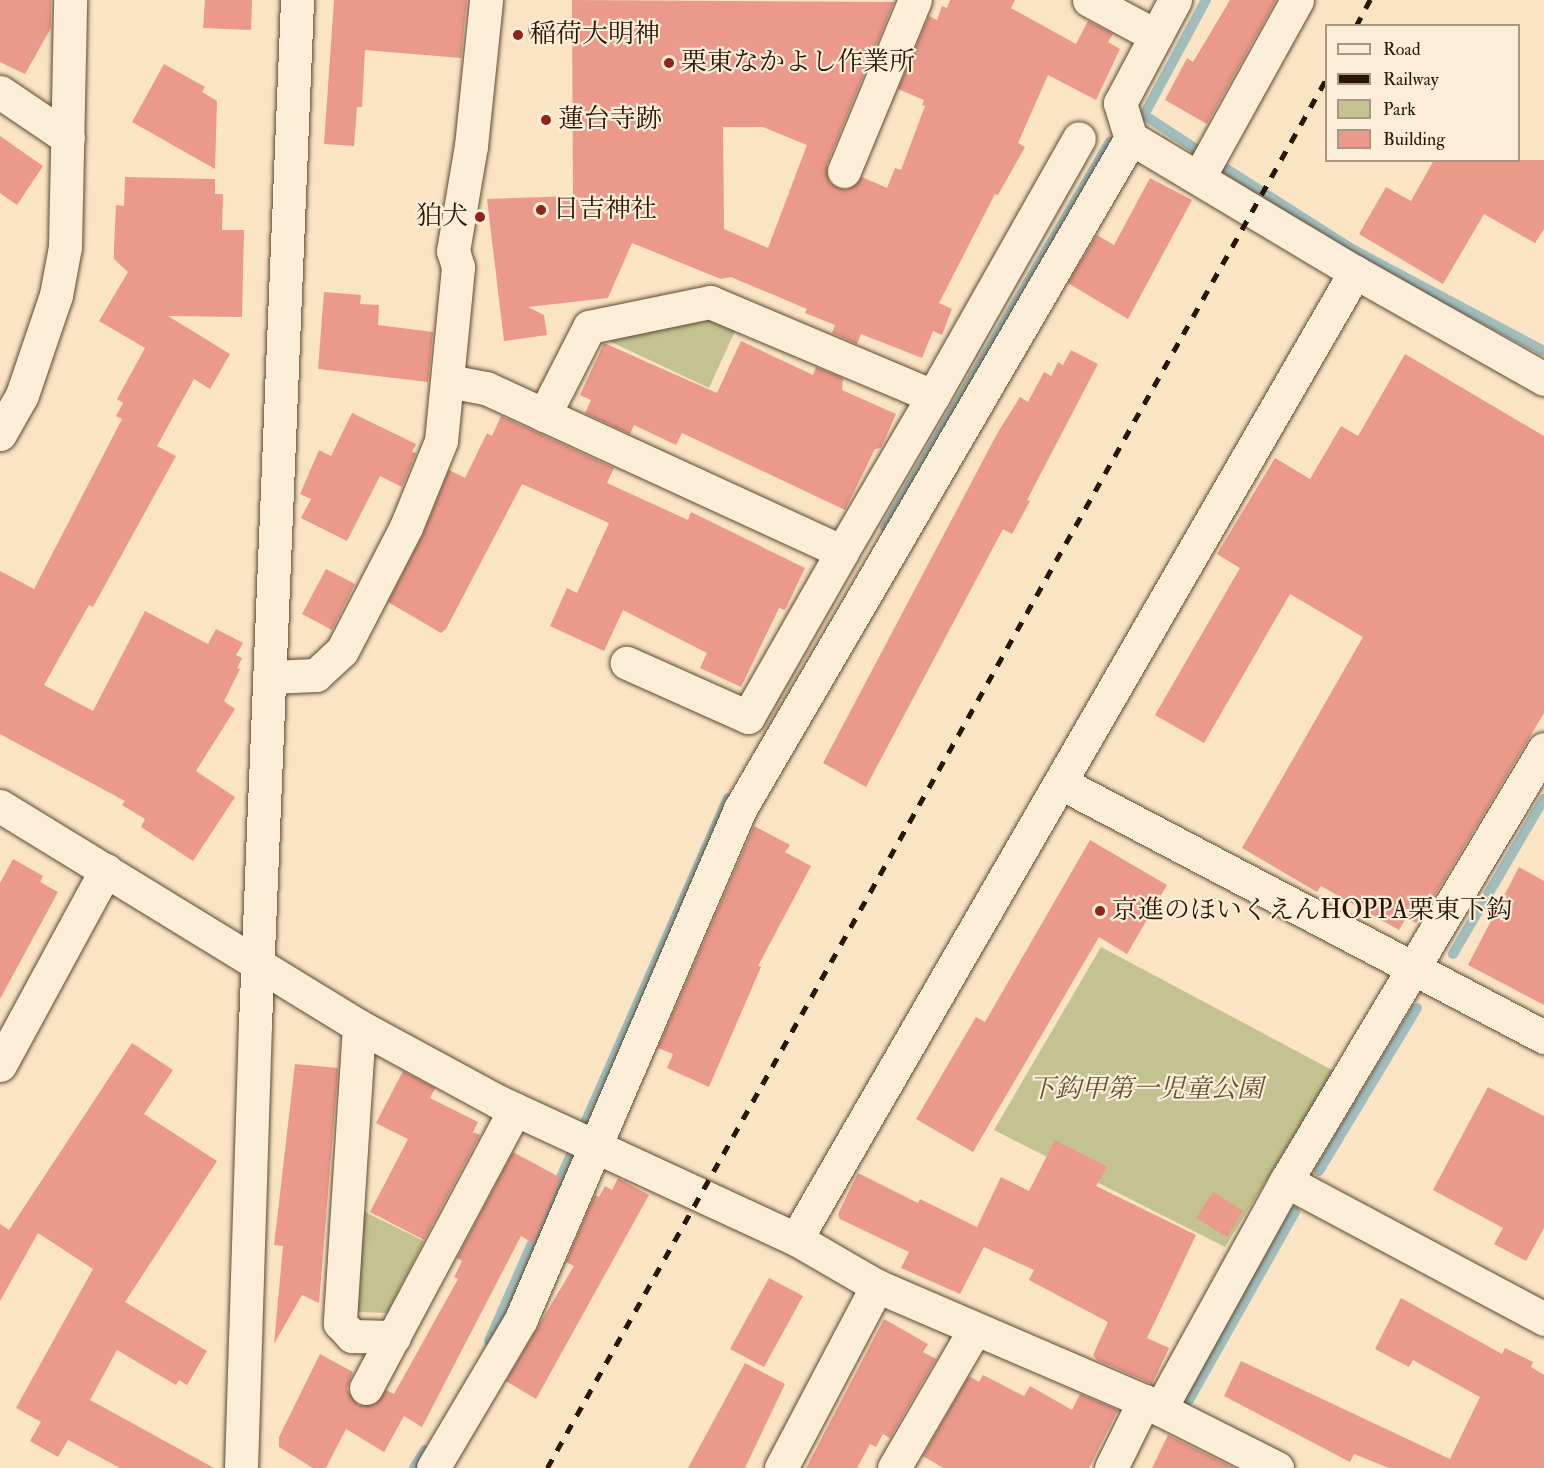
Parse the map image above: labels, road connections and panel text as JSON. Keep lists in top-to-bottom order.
{
  "parks": ["下鈎甲第一児童公園"],
  "places": [
    "稲荷大明神",
    "栗東なかよし作業所",
    "蓮台寺跡",
    "日吉神社",
    "狛犬",
    "京進のほいくえんHOPPA栗東下鈎"
  ],
  "legend": [
    "Road",
    "Railway",
    "Park",
    "Building"
  ]
}
